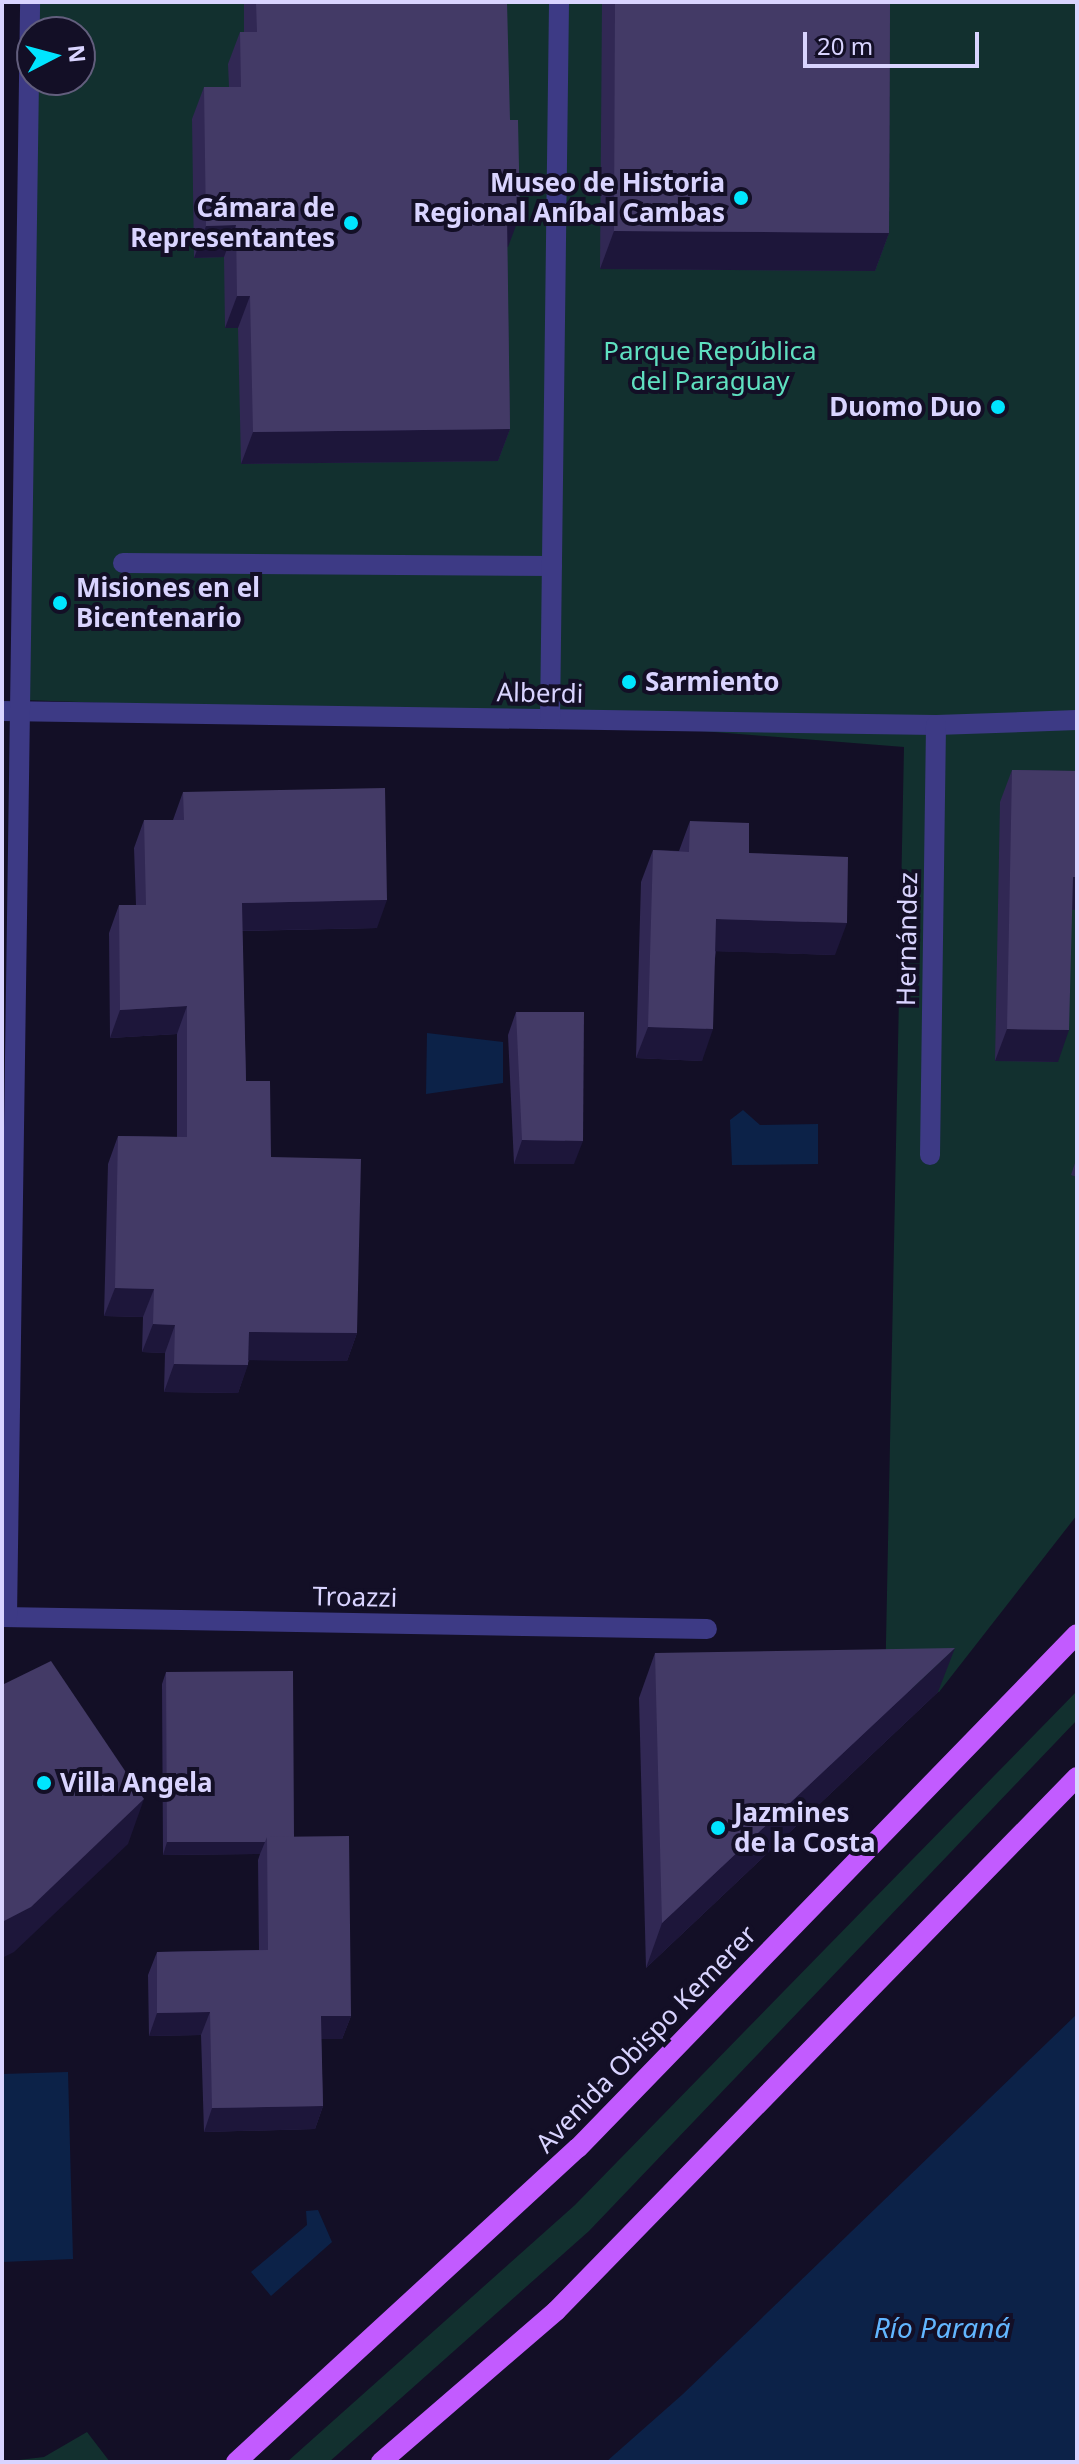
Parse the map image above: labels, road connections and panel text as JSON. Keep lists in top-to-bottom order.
{
  "streets": {
    "main road": ["Avenida Obispo Kemerer"],
    "street": ["Alberdi", "Hernández", "Troazzi"]
  },
  "crossings": [
    ["Alberdi", "Hernández"]
  ],
  "water": ["Río Paraná"],
  "parks": ["Parque República del Paraguay"],
  "places": [
    "Museo de Historia Regional Aníbal Cambas",
    "Cámara de Representantes",
    "Duomo Duo",
    "Misiones en el Bicentenario",
    "Sarmiento",
    "Villa Angela",
    "Jazmines de la Costa"
  ],
  "scale_bar": "20 m",
  "north": "right"
}
